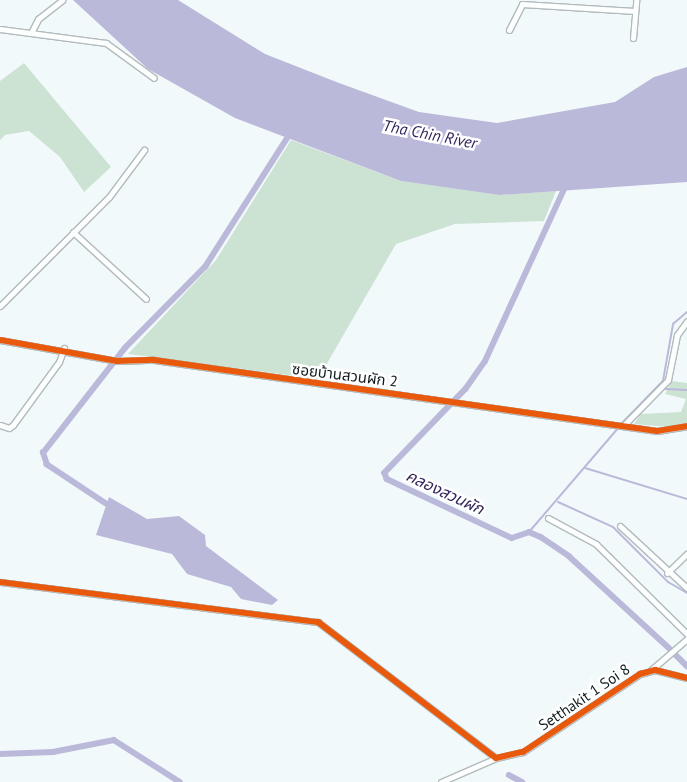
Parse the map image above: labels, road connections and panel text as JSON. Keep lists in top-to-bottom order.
{
  "streets": {
    "street": ["ซอยบ้านสวนผัก 2", "Setthakit 1 Soi 8"]
  },
  "water": ["Tha Chin River", "คลองสวนผัก"]
}
